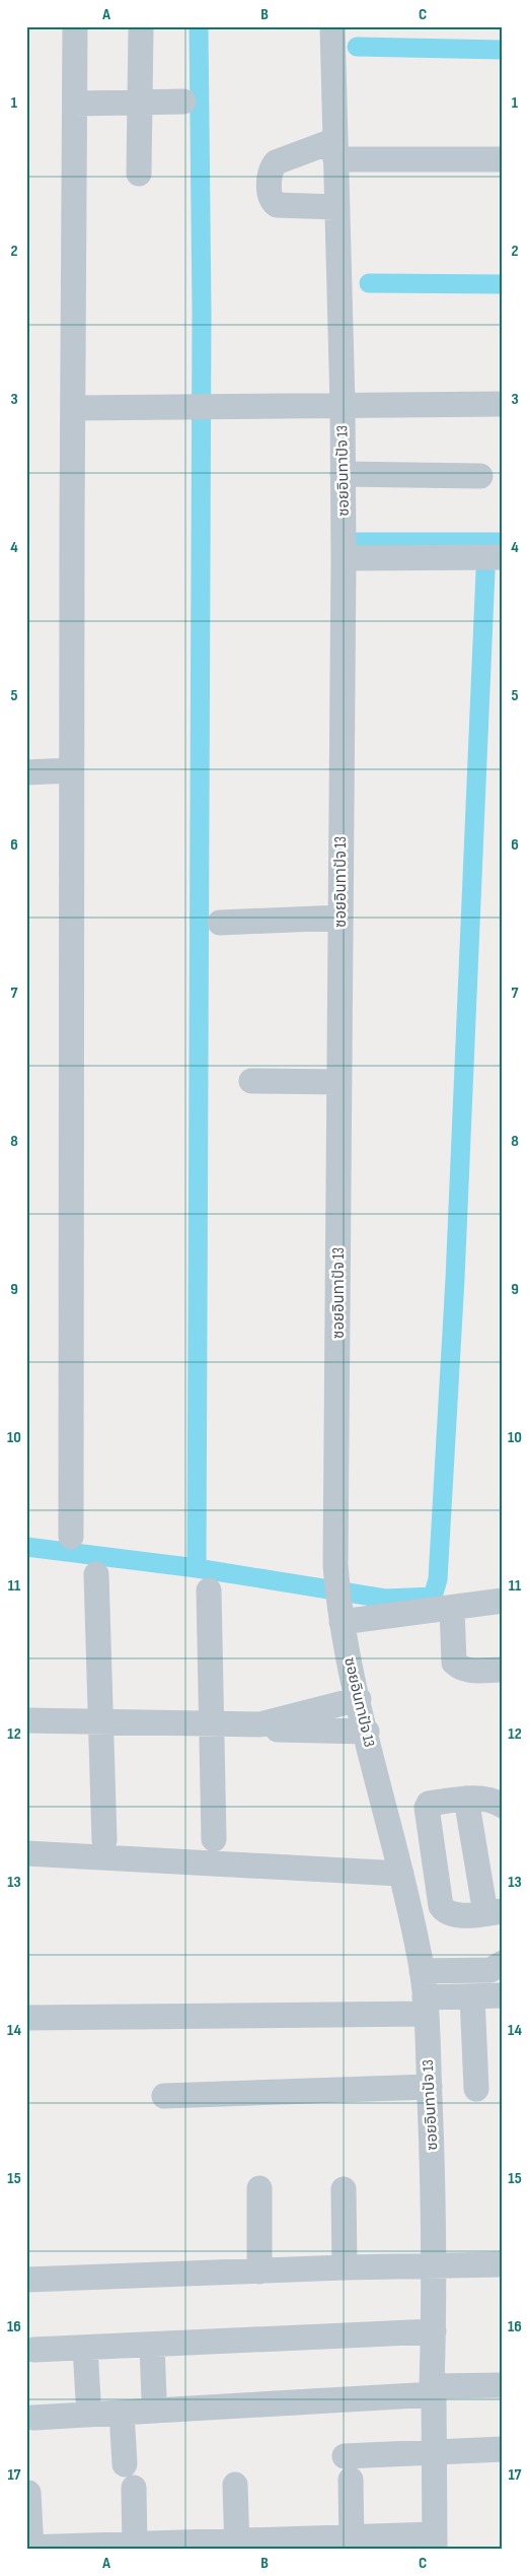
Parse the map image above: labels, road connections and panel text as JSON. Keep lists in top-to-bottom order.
{
  "streets": {
    "street": ["ซอยอินทาปัจ 13"]
  },
  "grid": {
    "columns": ["A", "B", "C"],
    "rows": [
      "1",
      "2",
      "3",
      "4",
      "5",
      "6",
      "7",
      "8",
      "9",
      "10",
      "11",
      "12",
      "13",
      "14",
      "15",
      "16",
      "17"
    ]
  }
}
